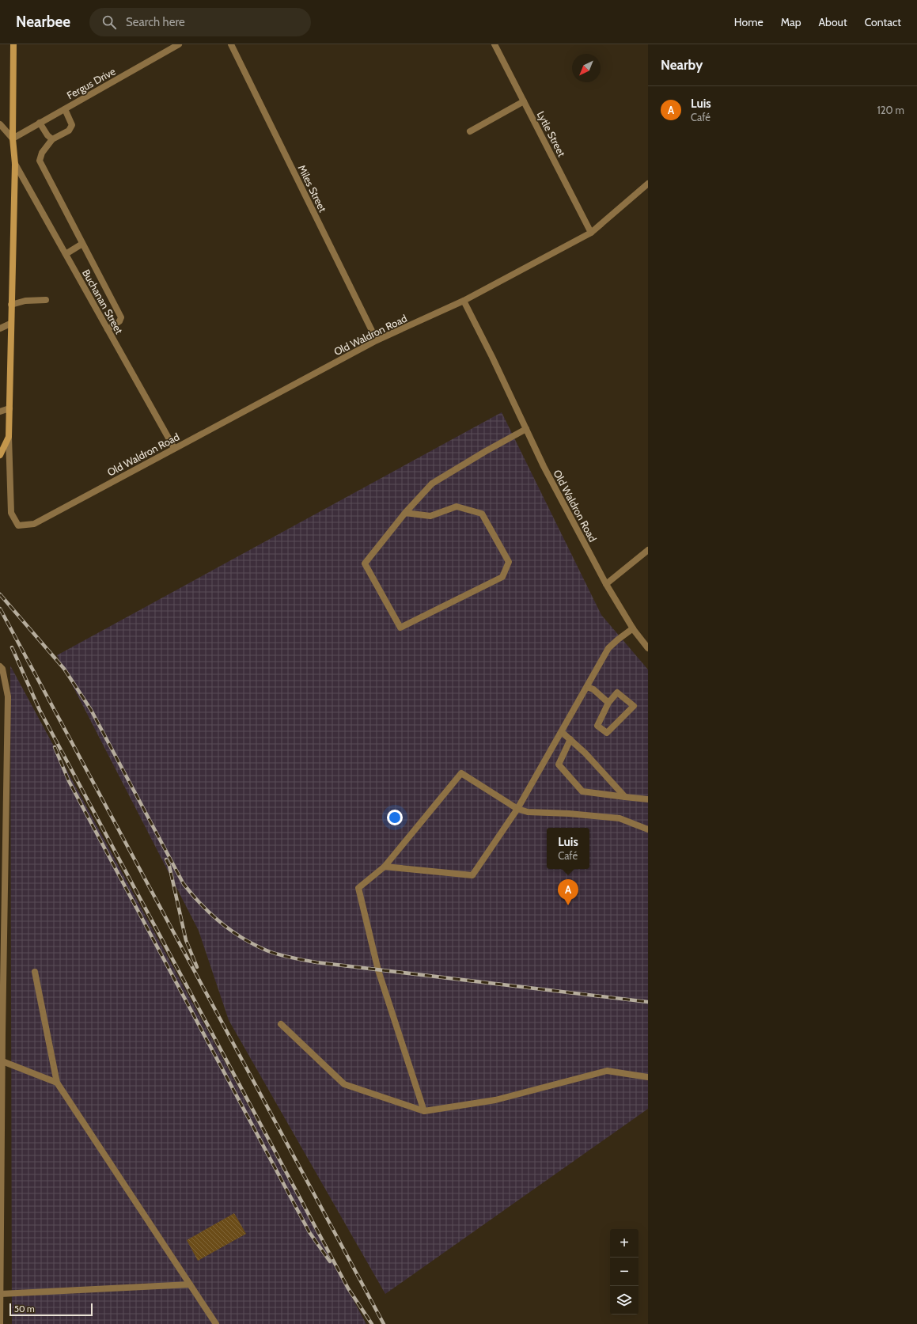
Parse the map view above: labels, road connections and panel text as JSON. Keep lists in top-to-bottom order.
{
  "streets": {
    "street": [
      "Fergus Drive",
      "Lytle Street",
      "Miles Street",
      "Buchanan Street",
      "Old Waldron Road"
    ]
  },
  "crossings": [
    ["Miles Street", "Old Waldron Road"],
    ["Buchanan Street", "Old Waldron Road"]
  ],
  "scale_bar": "50 m",
  "north": "bottom left",
  "page": {
    "header": "Nearbee",
    "search": "Search here",
    "nav": [
      "Home",
      "Map",
      "About",
      "Contact"
    ],
    "heading": "Nearby",
    "list": [
      {
        "mark": "A",
        "name": "Luis",
        "note": "Café",
        "value": "120 m"
      }
    ],
    "popup": ["Luis", "Café"],
    "pins": "A",
    "map_buttons": ["+", "−"],
    "scale": "50 m"
  }
}
